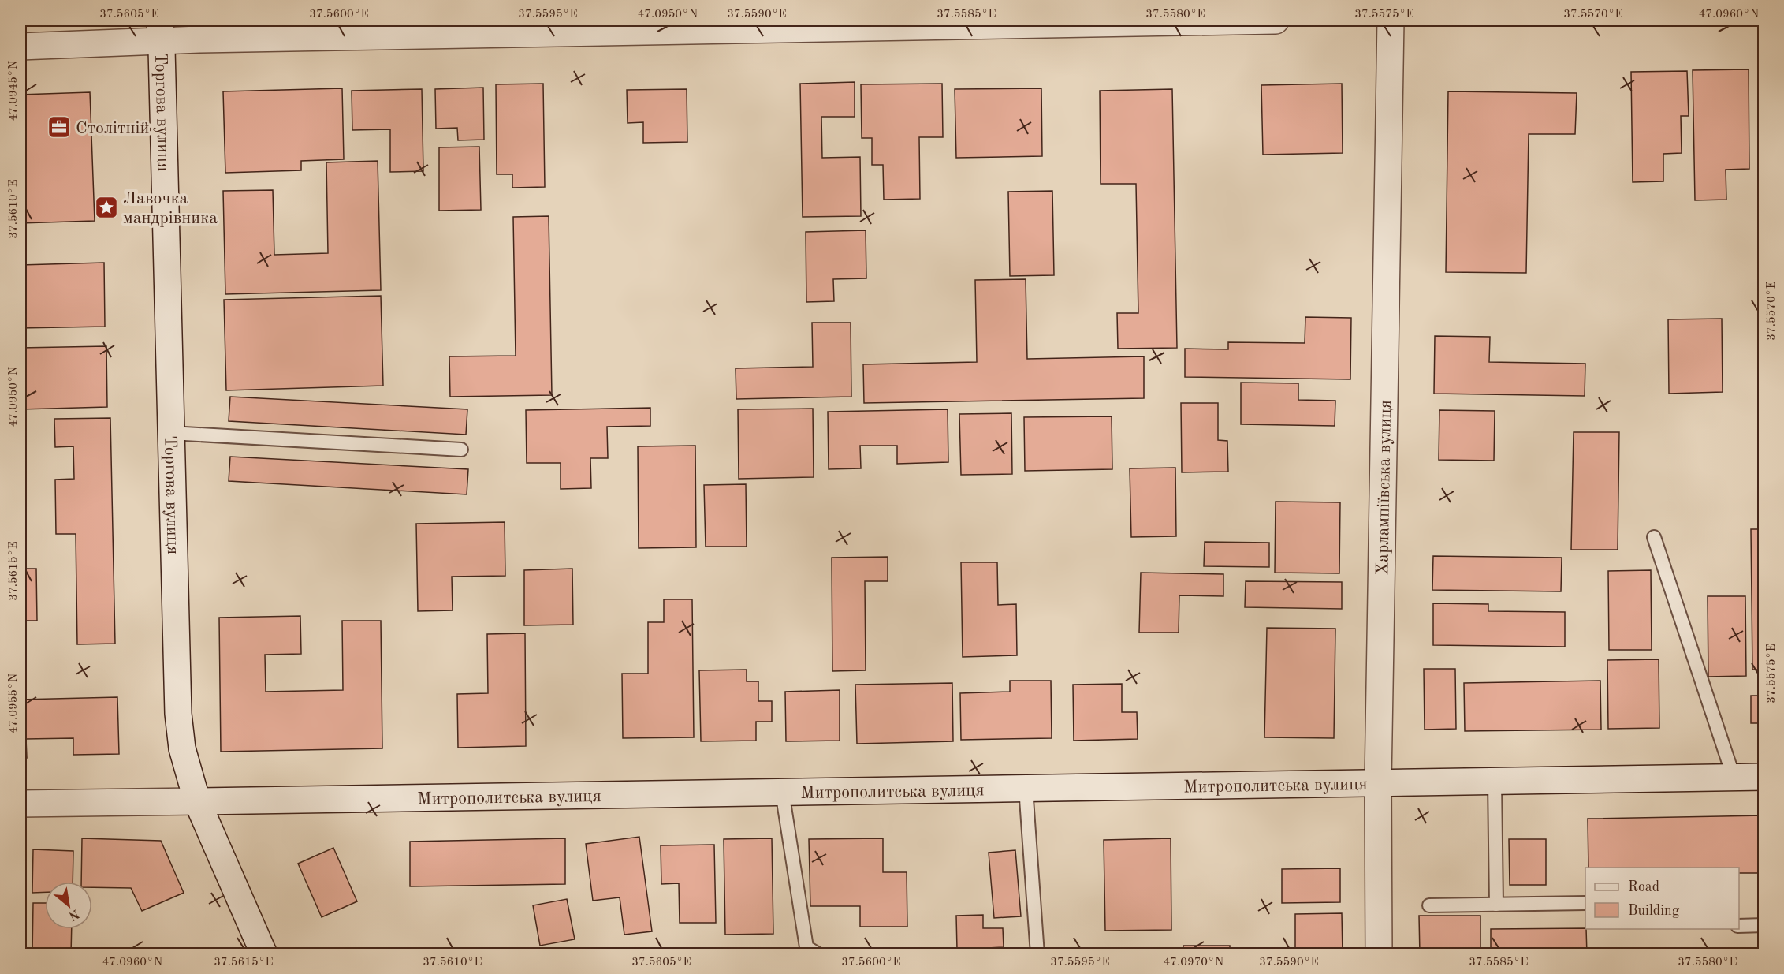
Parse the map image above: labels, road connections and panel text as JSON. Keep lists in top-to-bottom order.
{
  "streets": {
    "street": ["Торгова вулиця", "Харлампіївська вулиця", "Митрополитська вулиця"]
  },
  "crossings": [
    ["Торгова вулиця", "Митрополитська вулиця"],
    ["Харлампіївська вулиця", "Митрополитська вулиця"]
  ],
  "places": {
    "office": ["Столітній"],
    "place": ["Лавочка мандрівника"]
  },
  "legend": ["Road", "Building"],
  "north": "bottom right",
  "coordinates": [
    "37.5605°E",
    "37.5600°E",
    "37.5595°E",
    "47.0950°N",
    "37.5590°E",
    "37.5585°E",
    "37.5580°E",
    "37.5575°E",
    "37.5570°E",
    "47.0960°N",
    "47.0945°N",
    "37.5610°E",
    "37.5615°E",
    "47.0955°N",
    "47.0970°N"
  ]
}
